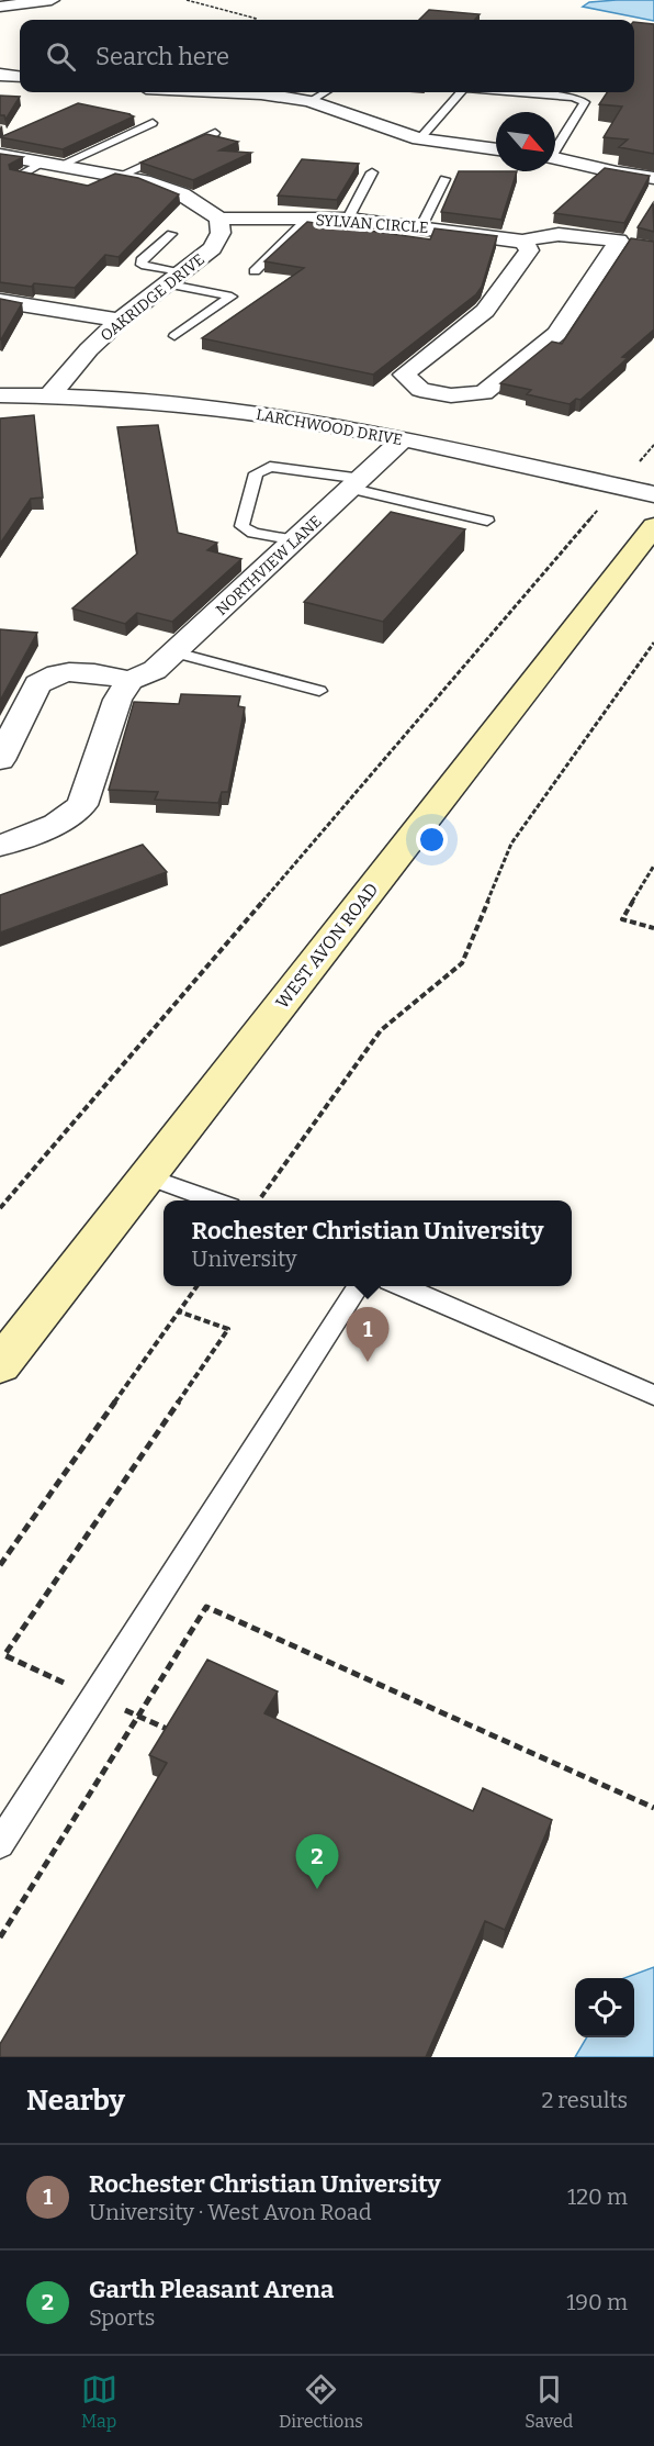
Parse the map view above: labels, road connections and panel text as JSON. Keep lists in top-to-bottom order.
{
  "streets": {
    "main road": ["WEST AVON ROAD"],
    "street": [
      "SYLVAN CIRCLE",
      "OAKRIDGE DRIVE",
      "LARCHWOOD DRIVE",
      "NORTHVIEW LANE"
    ]
  },
  "crossings": [
    ["SYLVAN CIRCLE", "OAKRIDGE DRIVE"],
    ["OAKRIDGE DRIVE", "LARCHWOOD DRIVE"],
    ["LARCHWOOD DRIVE", "NORTHVIEW LANE"]
  ],
  "north": "bottom right",
  "page": {
    "search": "Search here",
    "popup": ["Rochester Christian University", "University"],
    "pins": ["1", "2"],
    "heading": ["Nearby", "2 results"],
    "list": [
      {
        "mark": "1",
        "name": "Rochester Christian University",
        "note": "University · West Avon Road",
        "value": "120 m"
      },
      {
        "mark": "2",
        "name": "Garth Pleasant Arena",
        "note": "Sports",
        "value": "190 m"
      }
    ],
    "nav": ["Map", "Directions", "Saved"]
  }
}
